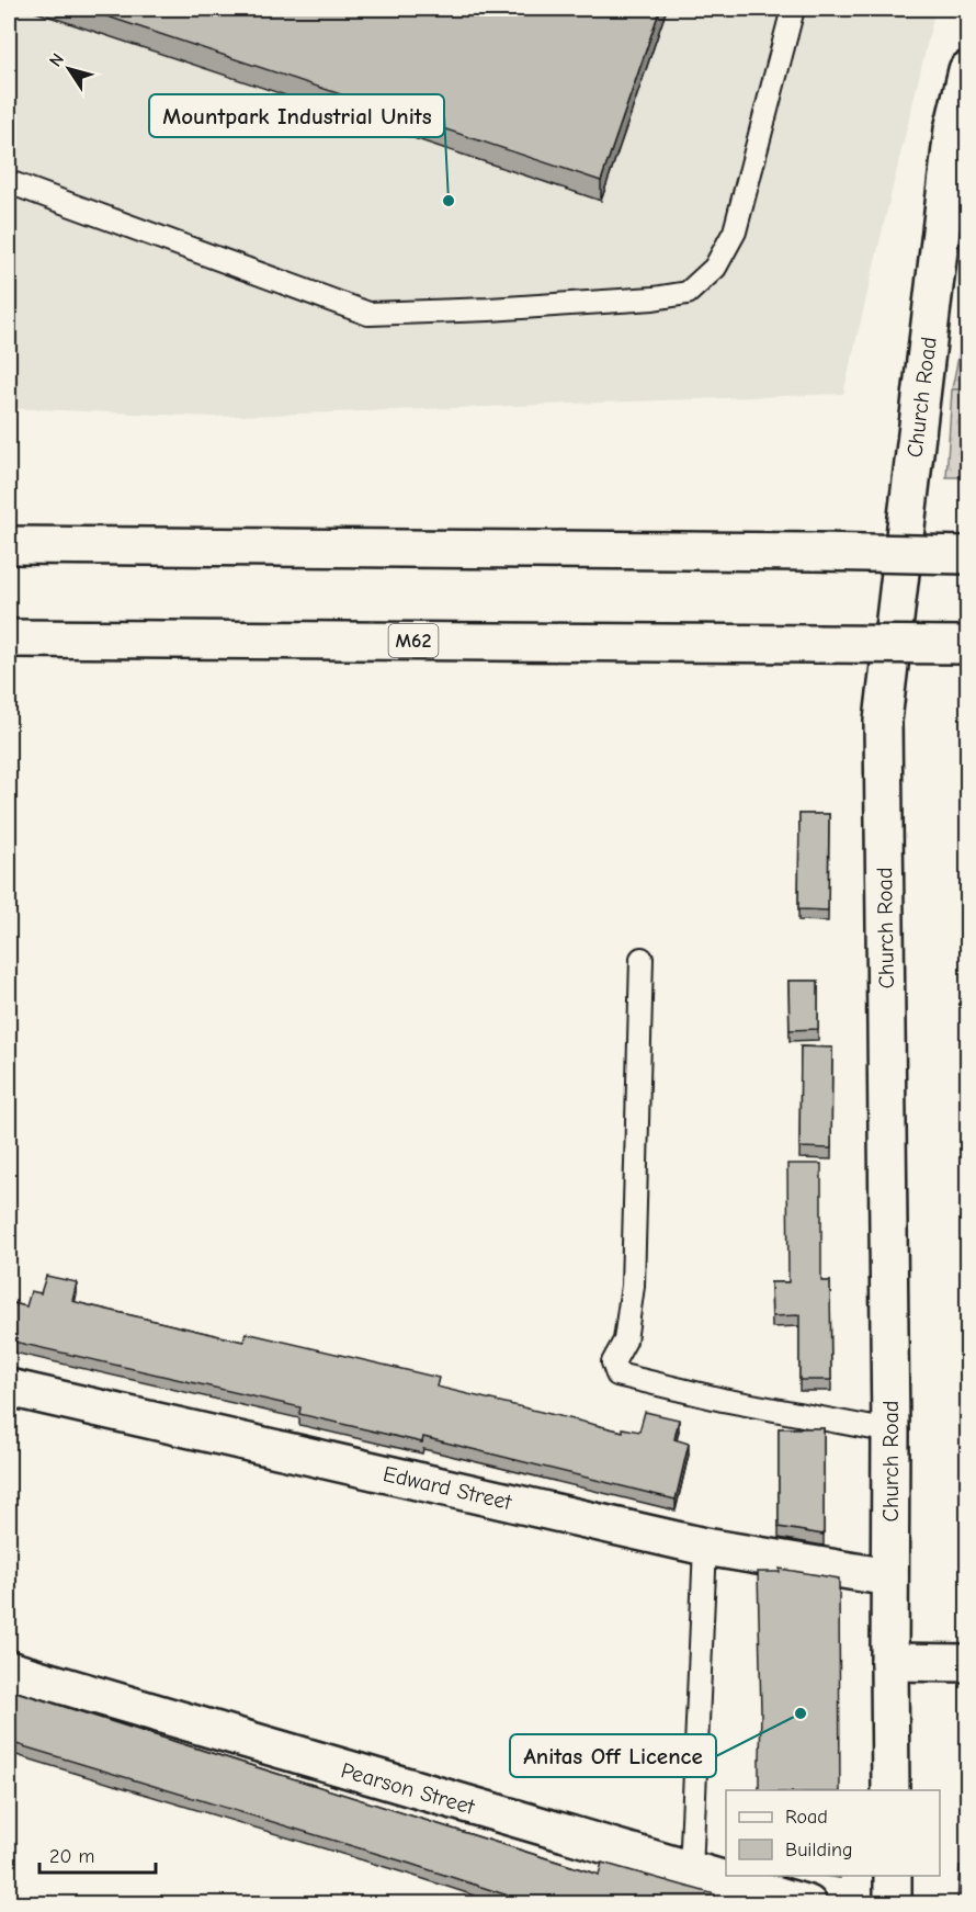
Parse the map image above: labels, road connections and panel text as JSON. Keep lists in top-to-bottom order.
{
  "streets": {
    "main road": [
      "Church Road",
      "M62",
      "Edward Street",
      "Pearson Street"
    ]
  },
  "crossings": [
    ["Church Road", "Edward Street"]
  ],
  "places": ["Mountpark Industrial Units", "Anitas Off Licence"],
  "legend": ["Road", "Building"],
  "scale_bar": "20 m",
  "north": "top left"
}
